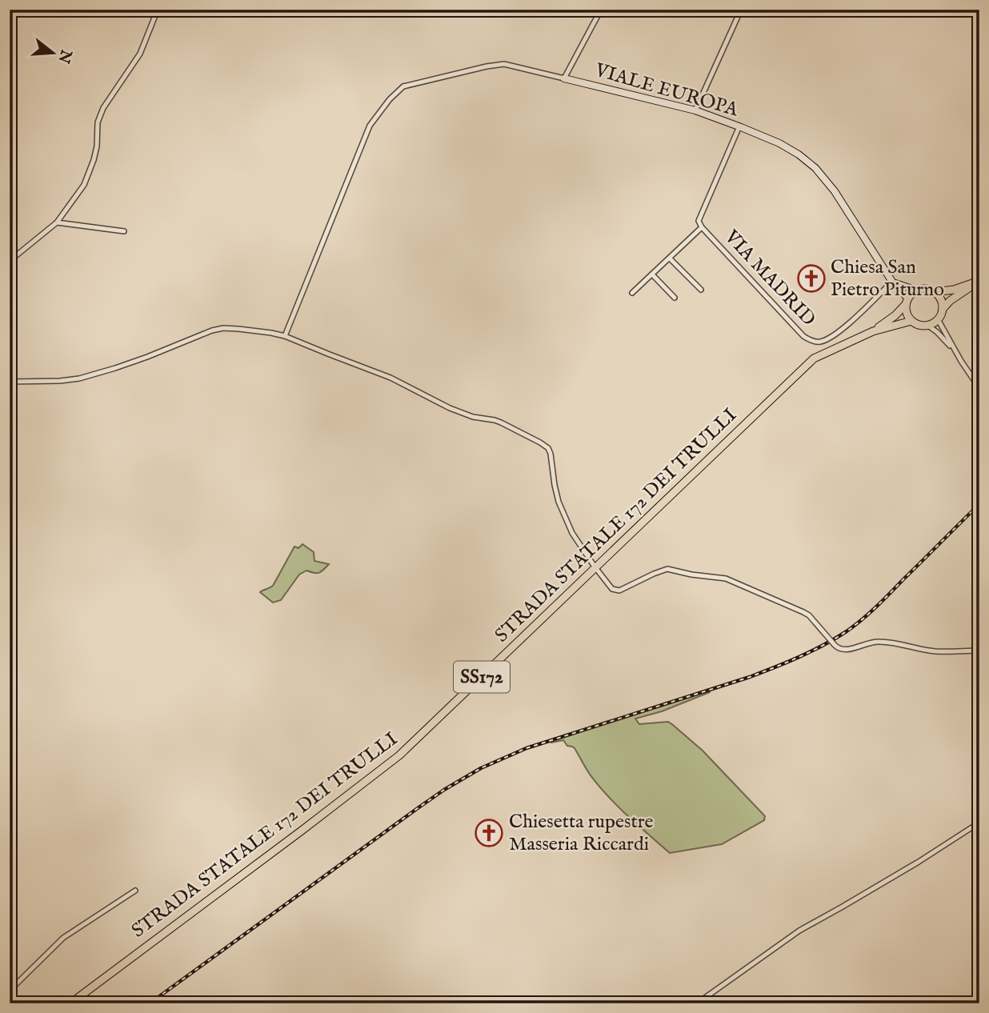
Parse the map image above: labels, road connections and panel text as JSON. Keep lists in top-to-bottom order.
{
  "streets": {
    "main road": ["STRADA STATALE 172 DEI TRULLI", "SS172"],
    "street": ["VIALE EUROPA", "VIA MADRID"]
  },
  "crossings": [
    ["VIALE EUROPA", "VIA MADRID"],
    ["VIALE EUROPA", "STRADA STATALE 172 DEI TRULLI"]
  ],
  "places": {
    "church": ["Chiesa San Pietro Piturno", "Chiesetta rupestre Masseria Riccardi"]
  },
  "north": "right"
}
